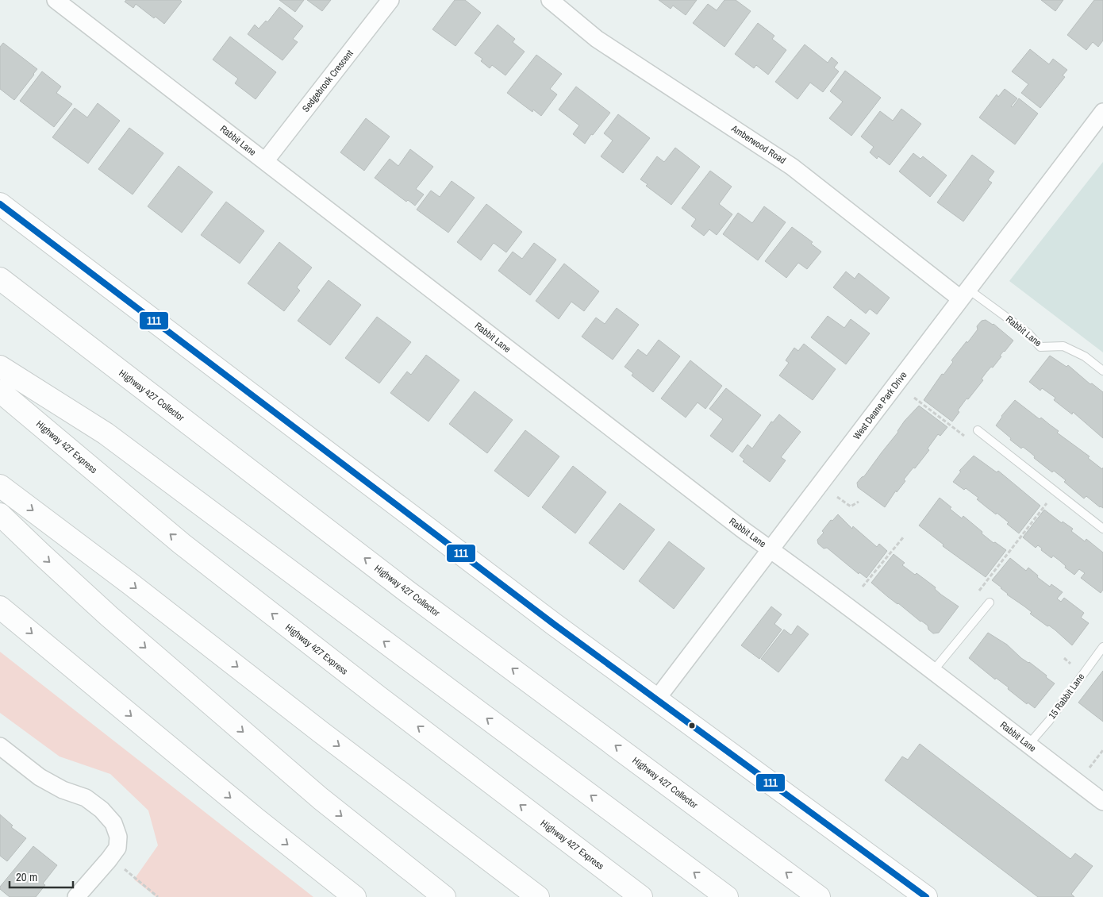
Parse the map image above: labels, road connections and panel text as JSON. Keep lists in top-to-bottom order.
{
  "streets": {
    "main road": ["Highway 427 Collector", "Highway 427 Express"],
    "street": [
      "Sedgebrook Crescent",
      "Rabbit Lane",
      "Amberwood Road",
      "West Deane Park Drive"
    ],
    "lane": ["15 Rabbit Lane"]
  },
  "crossings": [
    ["Sedgebrook Crescent", "Rabbit Lane"],
    ["Rabbit Lane", "Amberwood Road"],
    ["Rabbit Lane", "West Deane Park Drive"],
    ["Rabbit Lane", "15 Rabbit Lane"],
    ["Amberwood Road", "West Deane Park Drive"]
  ],
  "lines": ["transit line 111"],
  "scale_bar": "20 m"
}
